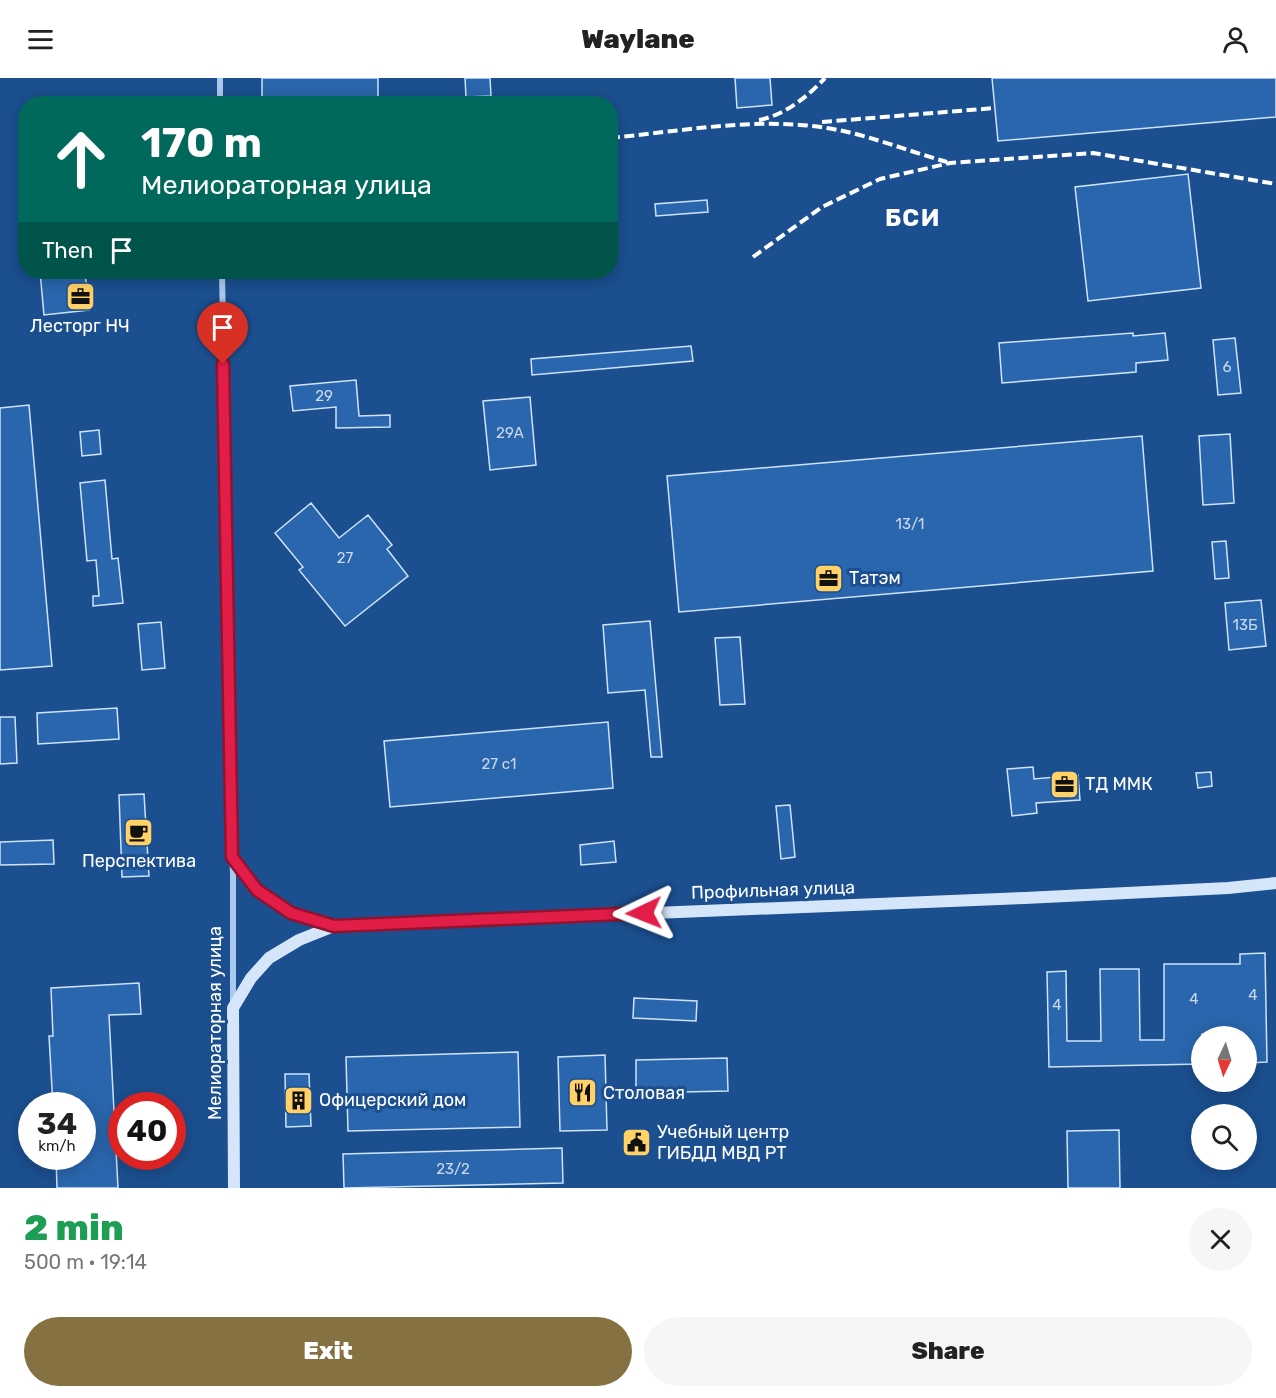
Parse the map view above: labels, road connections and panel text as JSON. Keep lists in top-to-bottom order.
{
  "streets": {
    "street": ["Профильная улица", "Мелиораторная улица"]
  },
  "crossings": [
    ["Профильная улица", "Мелиораторная улица"]
  ],
  "districts": ["БСИ"],
  "places": {
    "office": ["Лесторг НЧ", "Татэм", "ТД ММК"],
    "cafe": ["Перспектива"],
    "restaurant": ["Столовая"],
    "building": ["Офицерский дом"],
    "public building": ["Учебный центр ГИБДД МВД РТ"]
  },
  "house_numbers": [
    "6",
    "29",
    "29А",
    "13/1",
    "27",
    "13Б",
    "27 с1",
    "4",
    "4",
    "4",
    "23/2"
  ],
  "north": "bottom",
  "page": {
    "header": "Waylane",
    "turn": ["170 m", "Мелиораторная улица"],
    "then": "Then",
    "speed": "34 km/h",
    "limit": "40",
    "heading": ["2 min", "500 m · 19:14"],
    "buttons": ["Exit", "Share"]
  }
}
